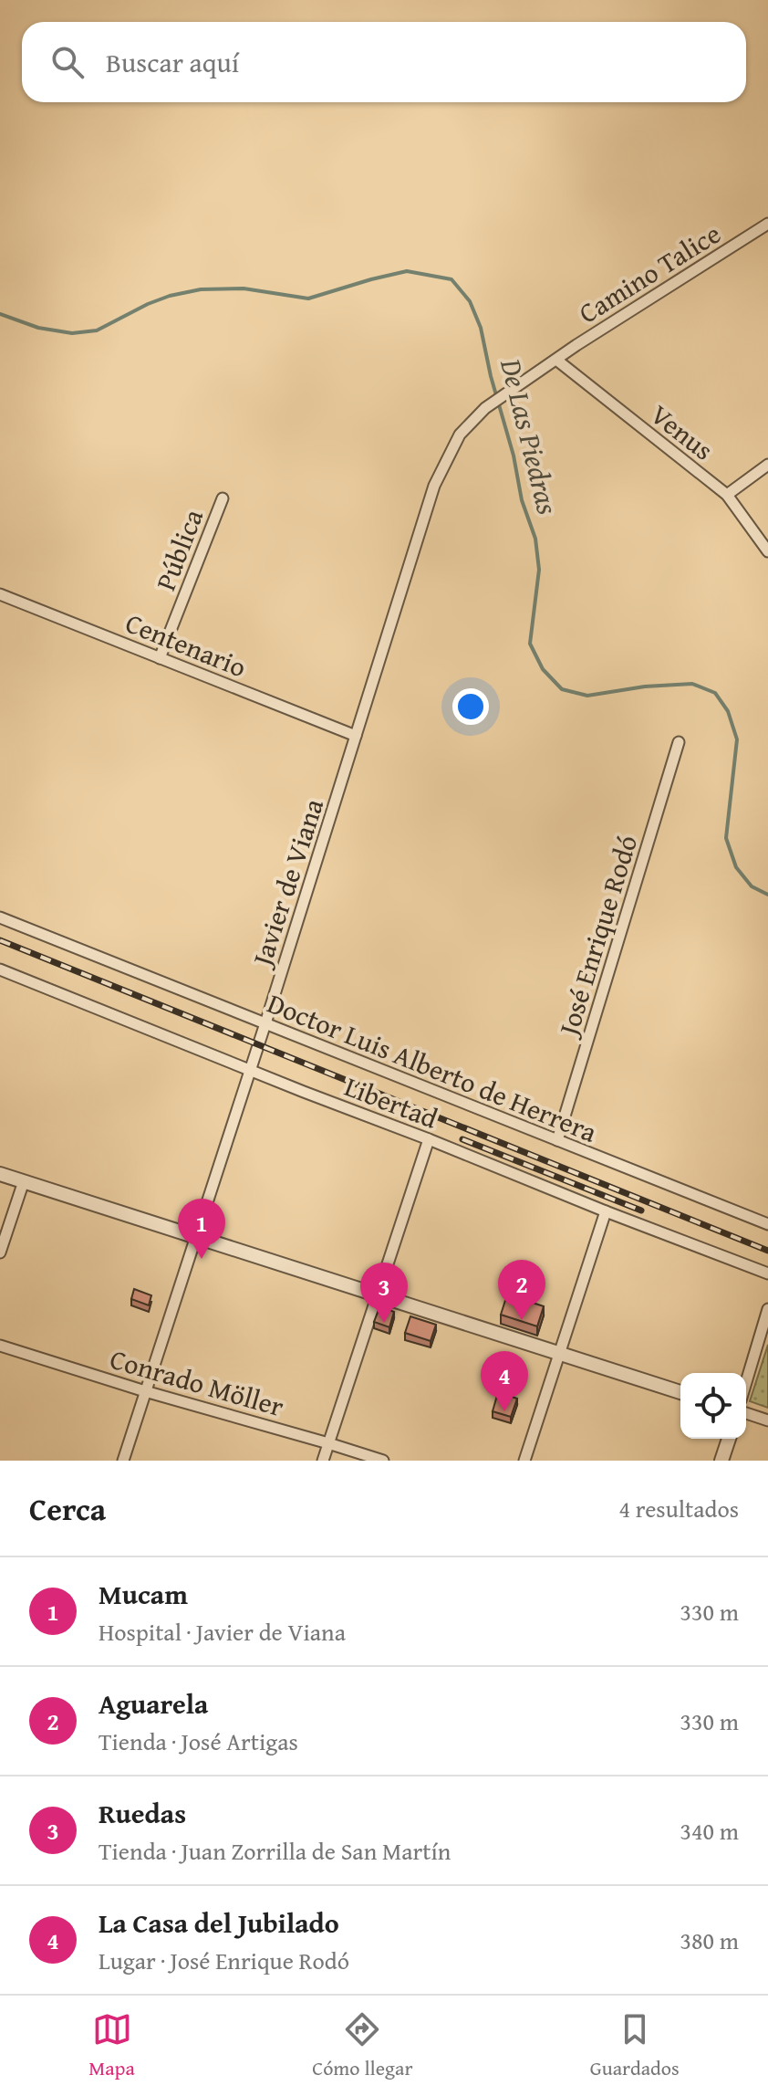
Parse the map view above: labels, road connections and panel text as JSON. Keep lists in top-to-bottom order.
{
  "streets": {
    "street": [
      "Camino Talice",
      "Venus",
      "Pública",
      "Centenario",
      "Javier de Viana",
      "José Enrique Rodó",
      "Doctor Luis Alberto de Herrera",
      "Libertad",
      "Conrado Möller"
    ]
  },
  "crossings": [
    ["Camino Talice", "Venus"],
    ["Camino Talice", "Javier de Viana"],
    ["Venus", "Javier de Viana"],
    ["Pública", "Centenario"],
    ["Centenario", "Javier de Viana"],
    ["Javier de Viana", "Doctor Luis Alberto de Herrera"],
    ["Javier de Viana", "Libertad"],
    ["Javier de Viana", "Conrado Möller"],
    ["José Enrique Rodó", "Doctor Luis Alberto de Herrera"]
  ],
  "water": ["De Las Piedras"],
  "page": {
    "search": "Buscar aquí",
    "pins": [
      "1",
      "2",
      "3",
      "4"
    ],
    "heading": ["Cerca", "4 resultados"],
    "list": [
      {
        "mark": "1",
        "name": "Mucam",
        "note": "Hospital · Javier de Viana",
        "value": "330 m"
      },
      {
        "mark": "2",
        "name": "Aguarela",
        "note": "Tienda · José Artigas",
        "value": "330 m"
      },
      {
        "mark": "3",
        "name": "Ruedas",
        "note": "Tienda · Juan Zorrilla de San Martín",
        "value": "340 m"
      },
      {
        "mark": "4",
        "name": "La Casa del Jubilado",
        "note": "Lugar · José Enrique Rodó",
        "value": "380 m"
      }
    ],
    "nav": ["Mapa", "Cómo llegar", "Guardados"]
  }
}
